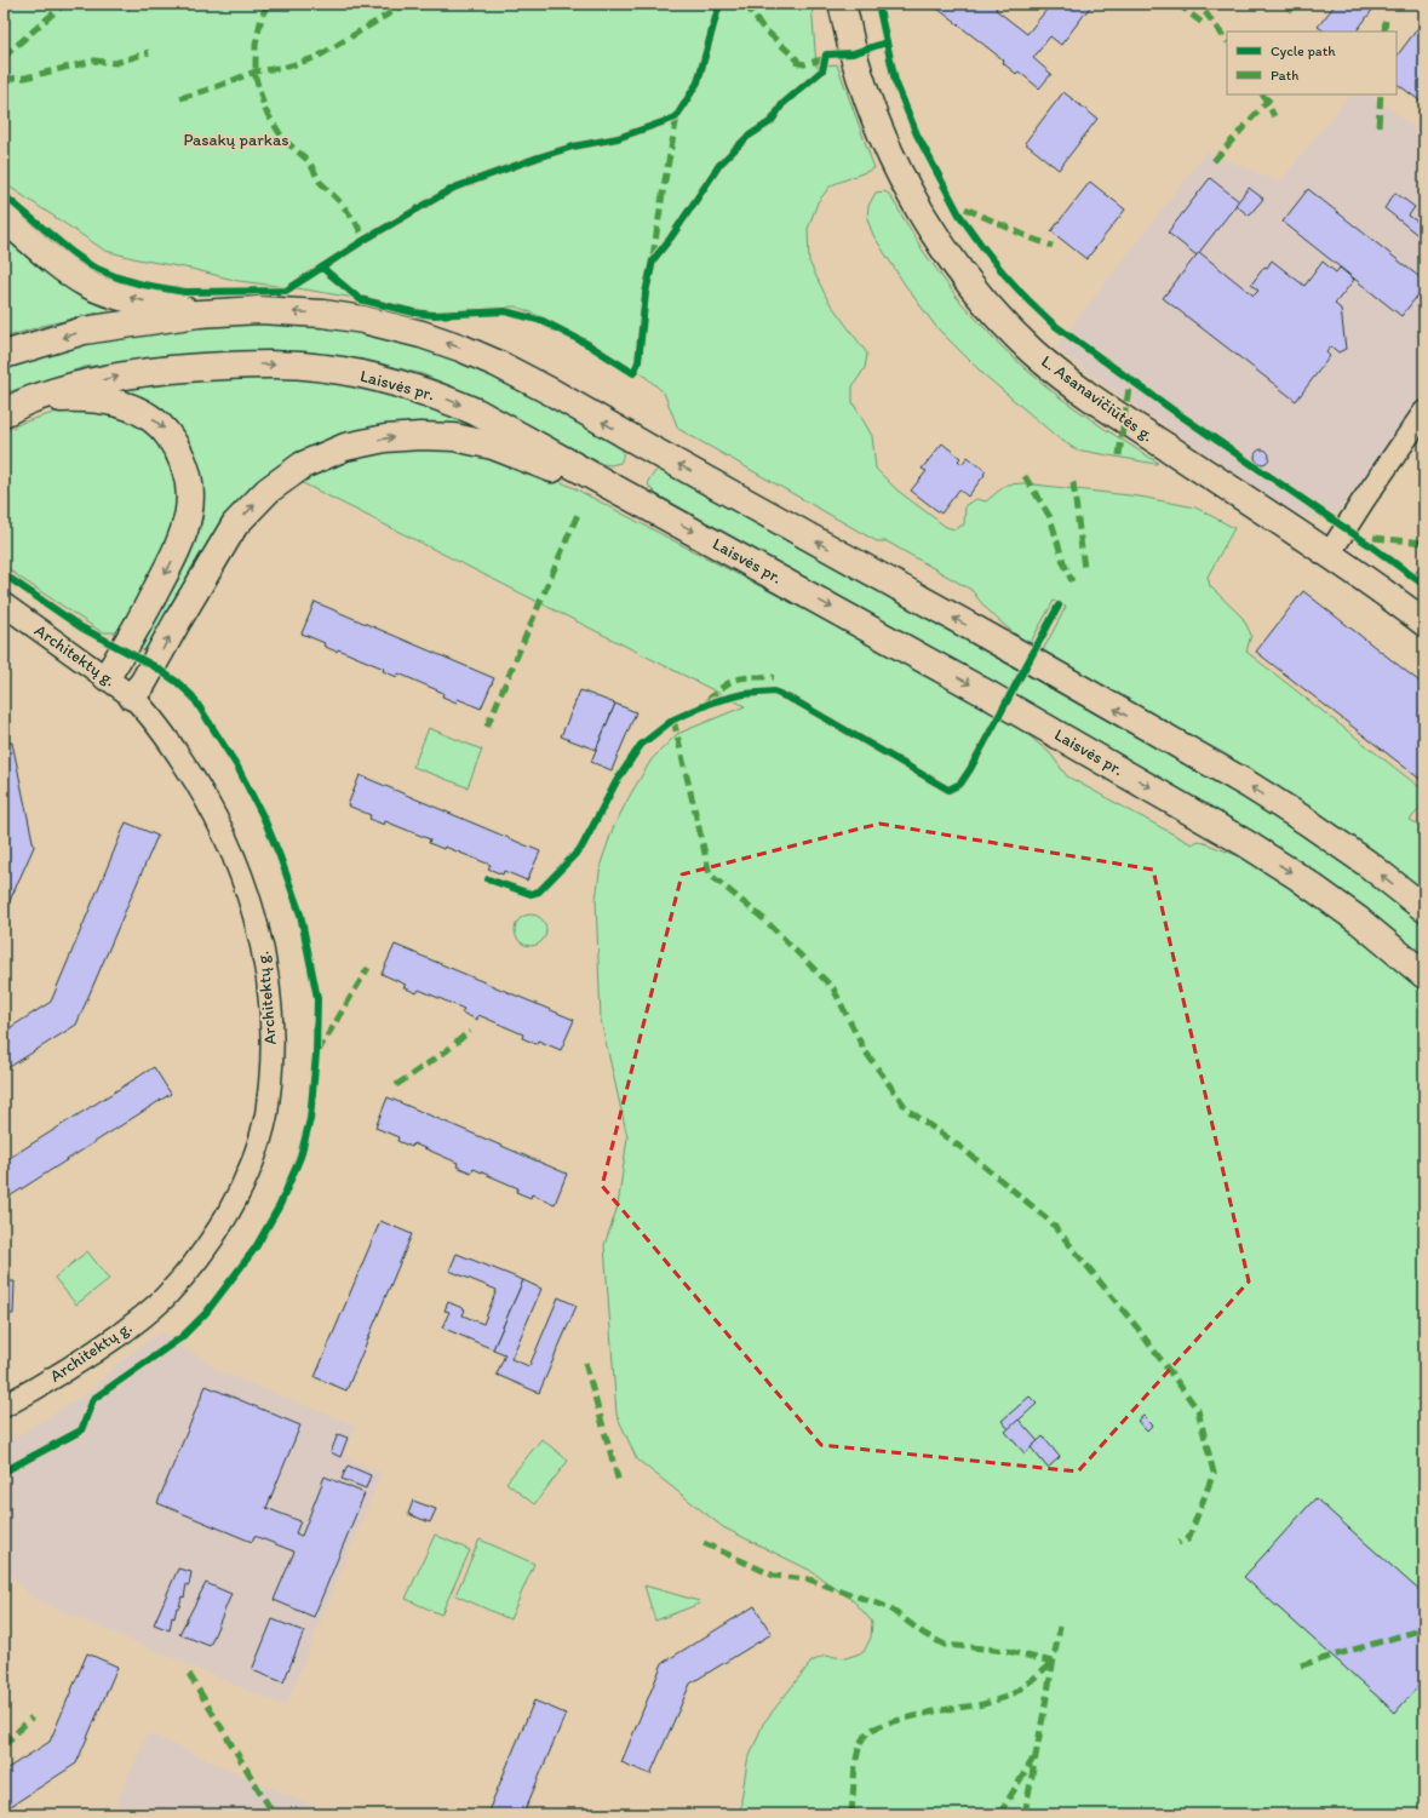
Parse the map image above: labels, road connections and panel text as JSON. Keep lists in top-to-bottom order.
{
  "streets": {
    "main road": ["Laisvės pr.", "L. Asanavičiūtės g."],
    "street": ["Architektų g."]
  },
  "parks": ["Pasakų parkas"],
  "legend": ["Cycle path", "Path"]
}
